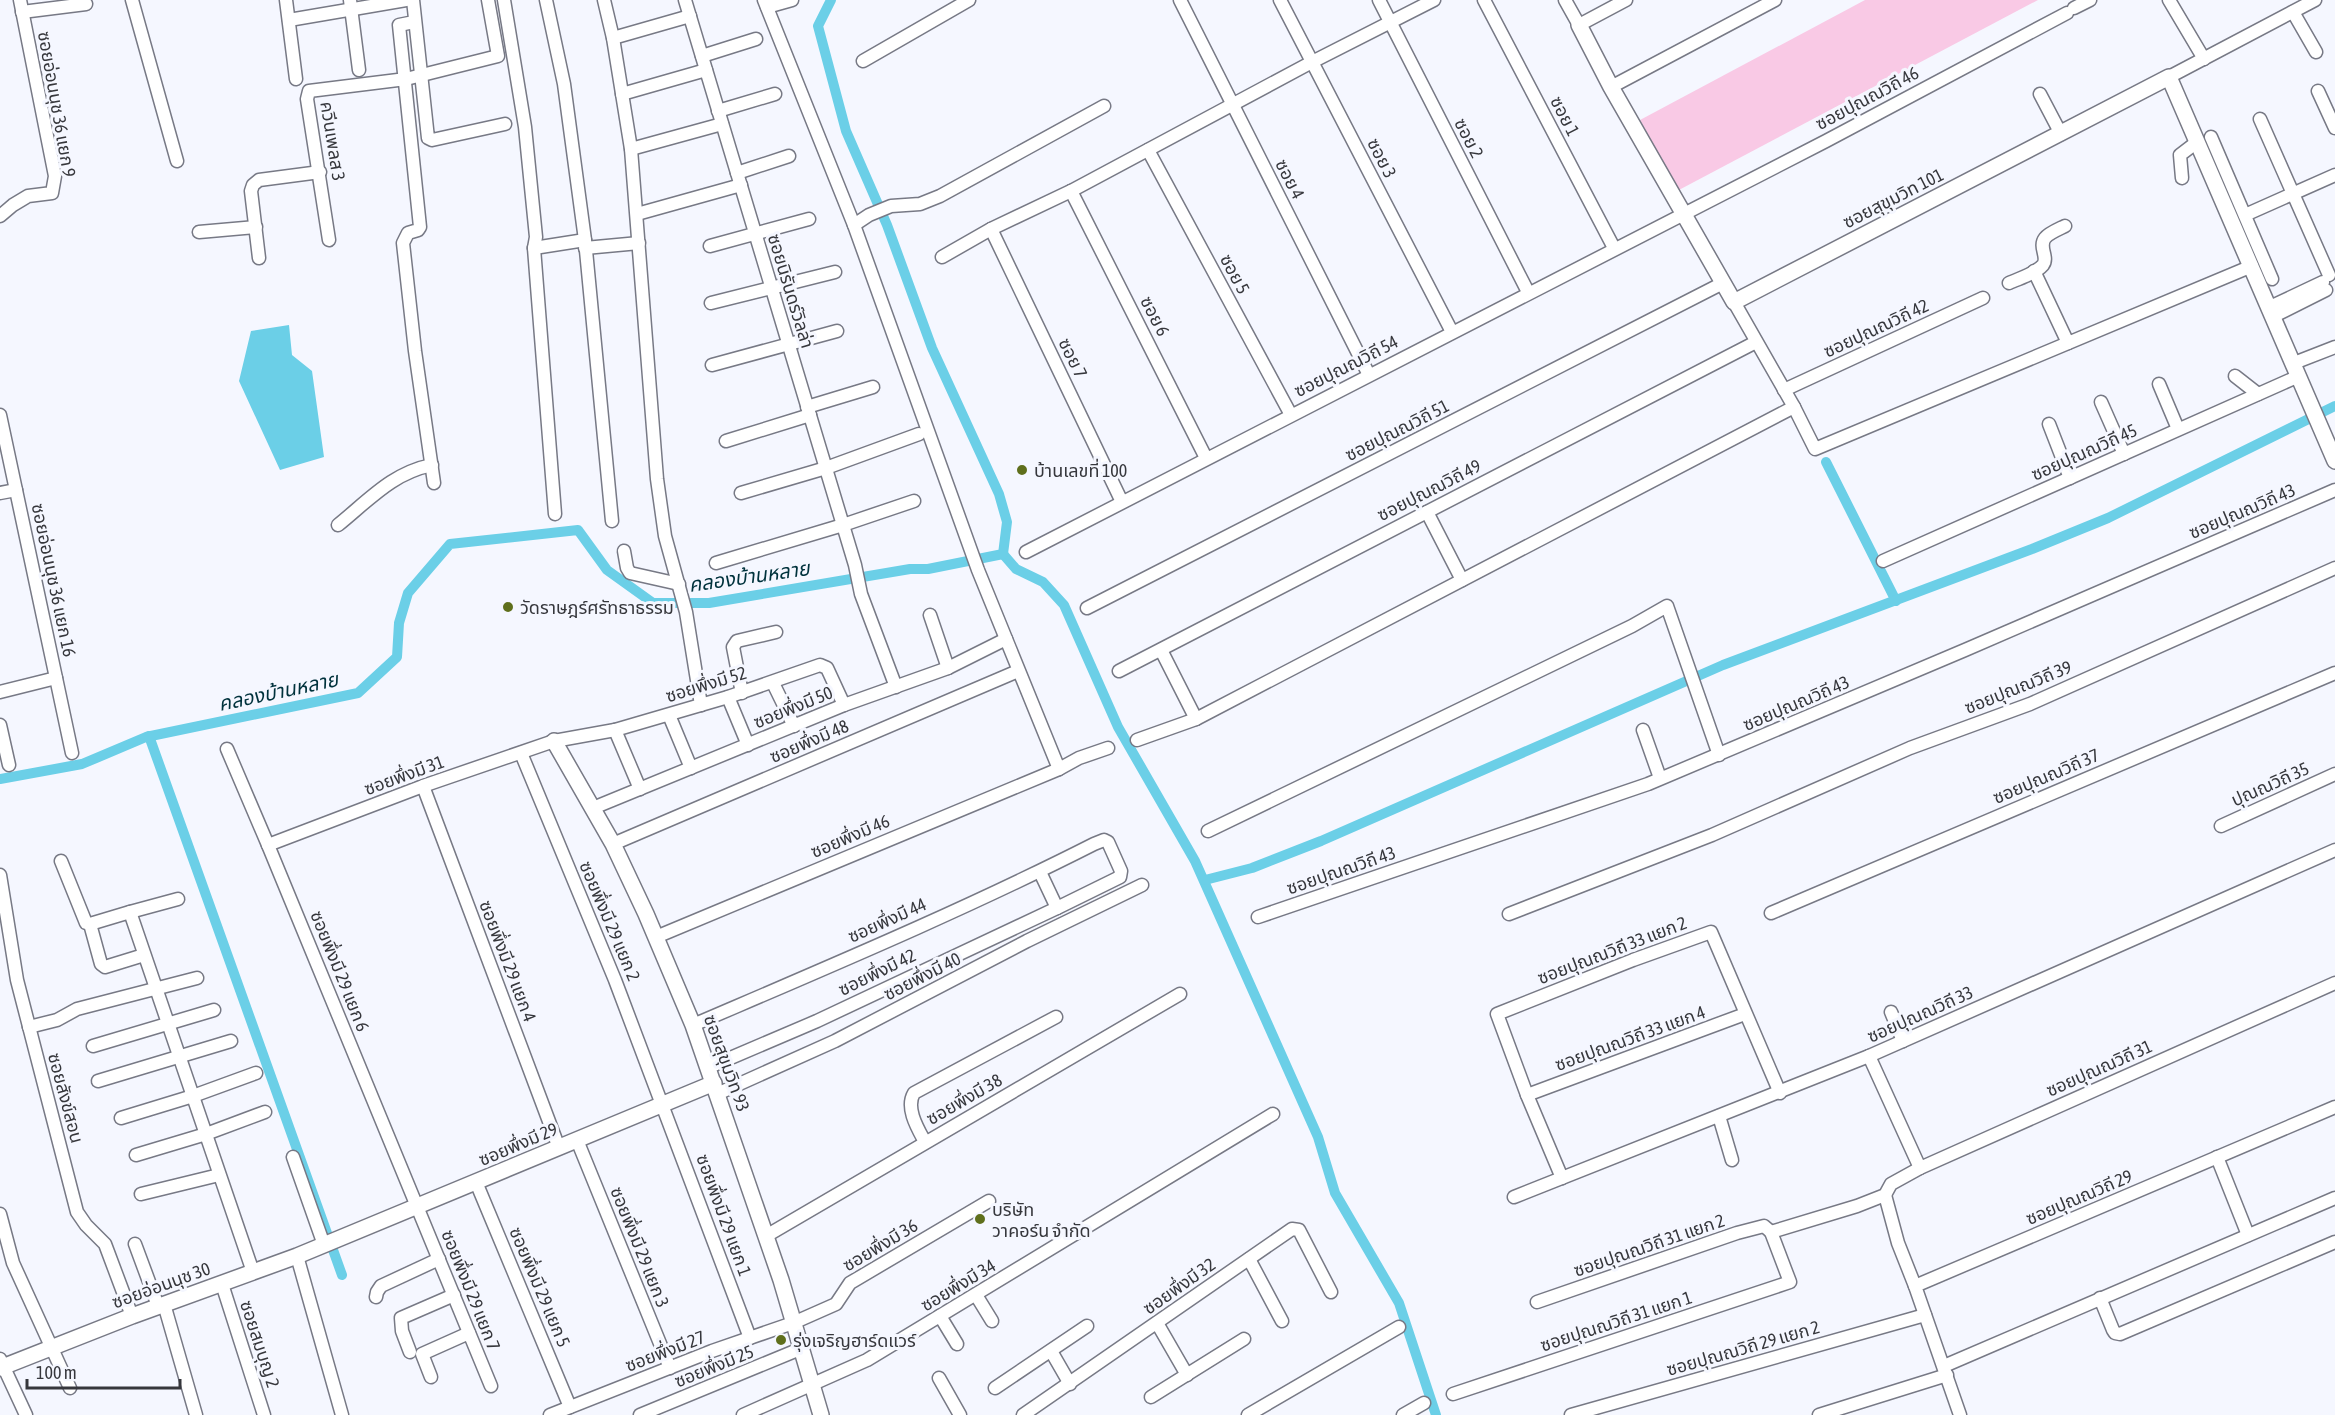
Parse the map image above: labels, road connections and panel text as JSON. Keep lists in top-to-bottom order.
{
  "streets": {
    "street": [
      "ซอยปุณณวิถี 46",
      "ซอยอ่อนนุช 36 แยก 9",
      "ซอย 1",
      "ซอย 2",
      "ควีนเพลส 3",
      "ซอย 3",
      "ซอย 4",
      "ซอยสุขุมวิท 101",
      "ซอย 5",
      "ซอยนิรันดร์วิลล่า",
      "ซอย 6",
      "ซอยปุณณวิถี 42",
      "ซอย 7",
      "ซอยปุณณวิถี 54",
      "ซอยปุณณวิถี 51",
      "ซอยปุณณวิถี 45",
      "ซอยปุณณวิถี 49",
      "ซอยปุณณวิถี 43",
      "ซอยอ่อนนุช 36 แยก 16",
      "ซอยพึ่งมี 52",
      "ซอยปุณณวิถี 39",
      "ซอยพึ่งมี 50",
      "ซอยพึ่งมี 48",
      "ซอยพึ่งมี 31",
      "ซอยปุณณวิถี 37",
      "ปุณณวิถี 35",
      "ซอยพึ่งมี 46",
      "ซอยพึ่งมี 44",
      "ซอยพึ่งมี 29 แยก 2",
      "ซอยปุณณวิถี 33 แยก 2",
      "ซอยพึ่งมี 29 แยก 4",
      "ซอยพึ่งมี 29 แยก 6",
      "ซอยพึ่งมี 42",
      "ซอยพึ่งมี 40",
      "ซอยปุณณวิถี 33",
      "ซอยปุณณวิถี 33 แยก 4",
      "ซอยสุขุมวิท 93",
      "ซอยปุณณวิถี 31",
      "ซอยสังข์สอน",
      "ซอยพึ่งมี 38",
      "ซอยพึ่งมี 29",
      "ซอยปุณณวิถี 29",
      "ซอยพึ่งมี 29 แยก 1",
      "ซอยพึ่งมี 36",
      "ซอยปุณณวิถี 31 แยก 2",
      "ซอยพึ่งมี 29 แยก 3",
      "ซอยอ่อนนุช 30",
      "ซอยพึ่งมี 34",
      "ซอยพึ่งมี 32",
      "ซอยพึ่งมี 29 แยก 5",
      "ซอยพึ่งมี 29 แยก 7",
      "ซอยปุณณวิถี 31 แยก 1",
      "ซอยสมบุญ 2",
      "ซอยปุณณวิถี 29 แยก 2",
      "ซอยพึ่งมี 27",
      "ซอยพึ่งมี 25"
    ]
  },
  "crossings": [
    ["ซอยปุณณวิถี 46", "ซอยปุณณวิถี 54"],
    ["ซอย 1", "ซอยปุณณวิถี 54"],
    ["ซอย 2", "ซอยปุณณวิถี 54"],
    ["ซอย 3", "ซอยปุณณวิถี 54"],
    ["ซอย 4", "ซอยปุณณวิถี 54"],
    ["ซอย 5", "ซอยปุณณวิถี 54"],
    ["ซอยนิรันดร์วิลล่า", "ซอยพึ่งมี 50"],
    ["ซอย 6", "ซอยปุณณวิถี 54"],
    ["ซอย 7", "ซอยปุณณวิถี 54"],
    ["ซอยพึ่งมี 52", "ซอยพึ่งมี 50"],
    ["ซอยพึ่งมี 52", "ซอยพึ่งมี 31"],
    ["ซอยพึ่งมี 52", "ซอยสุขุมวิท 93"],
    ["ซอยพึ่งมี 50", "ซอยสุขุมวิท 93"],
    ["ซอยพึ่งมี 48", "ซอยสุขุมวิท 93"],
    ["ซอยพึ่งมี 31", "ซอยพึ่งมี 29 แยก 2"],
    ["ซอยพึ่งมี 31", "ซอยพึ่งมี 29 แยก 4"],
    ["ซอยพึ่งมี 31", "ซอยพึ่งมี 29 แยก 6"],
    ["ซอยพึ่งมี 31", "ซอยสุขุมวิท 93"],
    ["ซอยพึ่งมี 46", "ซอยสุขุมวิท 93"],
    ["ซอยพึ่งมี 44", "ซอยพึ่งมี 42"],
    ["ซอยพึ่งมี 44", "ซอยสุขุมวิท 93"],
    ["ซอยพึ่งมี 29 แยก 2", "ซอยพึ่งมี 29"],
    ["ซอยพึ่งมี 29 แยก 2", "ซอยพึ่งมี 29 แยก 1"],
    ["ซอยปุณณวิถี 33 แยก 2", "ซอยปุณณวิถี 33"],
    ["ซอยปุณณวิถี 33 แยก 2", "ซอยปุณณวิถี 33 แยก 4"],
    ["ซอยพึ่งมี 29 แยก 4", "ซอยพึ่งมี 29"],
    ["ซอยพึ่งมี 29 แยก 6", "ซอยพึ่งมี 29"],
    ["ซอยพึ่งมี 29 แยก 6", "ซอยพึ่งมี 29 แยก 7"],
    ["ซอยพึ่งมี 42", "ซอยสุขุมวิท 93"],
    ["ซอยพึ่งมี 40", "ซอยสุขุมวิท 93"],
    ["ซอยพึ่งมี 40", "ซอยพึ่งมี 29"],
    ["ซอยสุขุมวิท 93", "ซอยพึ่งมี 38"],
    ["ซอยสุขุมวิท 93", "ซอยพึ่งมี 29"],
    ["ซอยสุขุมวิท 93", "ซอยพึ่งมี 36"],
    ["ซอยสุขุมวิท 93", "ซอยพึ่งมี 34"],
    ["ซอยสุขุมวิท 93", "ซอยพึ่งมี 27"],
    ["ซอยสุขุมวิท 93", "ซอยพึ่งมี 25"],
    ["ซอยปุณณวิถี 31", "ซอยปุณณวิถี 31 แยก 2"],
    ["ซอยปุณณวิถี 31", "ซอยปุณณวิถี 31 แยก 1"],
    ["ซอยสังข์สอน", "ซอยอ่อนนุช 30"],
    ["ซอยพึ่งมี 29", "ซอยพึ่งมี 29 แยก 1"],
    ["ซอยพึ่งมี 29", "ซอยพึ่งมี 29 แยก 3"],
    ["ซอยพึ่งมี 29", "ซอยอ่อนนุช 30"],
    ["ซอยพึ่งมี 29", "ซอยพึ่งมี 29 แยก 5"],
    ["ซอยพึ่งมี 29", "ซอยพึ่งมี 29 แยก 7"],
    ["ซอยพึ่งมี 29 แยก 1", "ซอยพึ่งมี 27"],
    ["ซอยพึ่งมี 36", "ซอยพึ่งมี 27"],
    ["ซอยปุณณวิถี 31 แยก 2", "ซอยปุณณวิถี 31 แยก 1"],
    ["ซอยพึ่งมี 29 แยก 3", "ซอยพึ่งมี 27"],
    ["ซอยอ่อนนุช 30", "ซอยสมบุญ 2"],
    ["ซอยพึ่งมี 29 แยก 5", "ซอยพึ่งมี 27"]
  ],
  "water": ["คลองบ้านหลาย"],
  "places": [
    "บ้านเลขที่ 100",
    "วัดราษฎร์ศรัทธาธรรม",
    "บริษัท วาคอร์น จำกัด",
    "รุ่งเจริญฮาร์ดแวร์"
  ],
  "scale_bar": "100 m"
}
